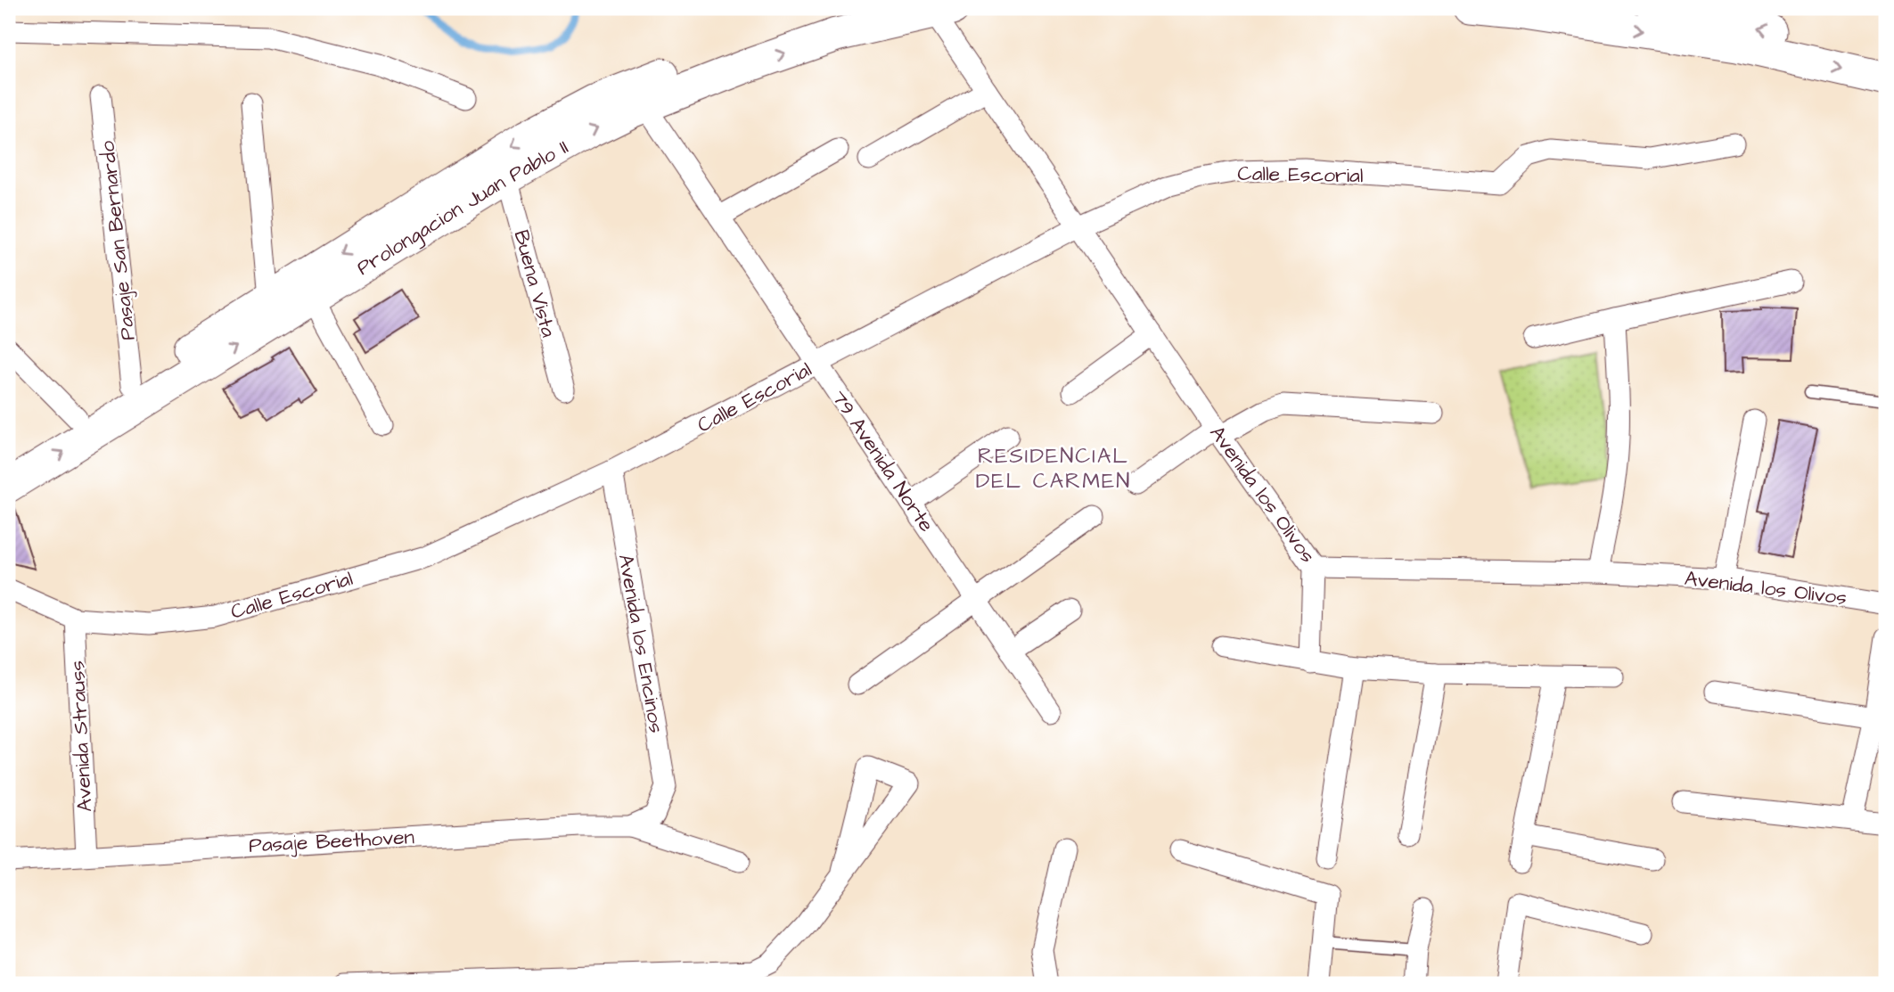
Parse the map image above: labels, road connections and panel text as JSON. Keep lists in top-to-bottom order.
{
  "streets": {
    "main road": ["Prolongacion Juan Pablo II"],
    "street": [
      "Calle Escorial",
      "Pasaje San Bernardo",
      "Buena Vista",
      "79 Avenida Norte",
      "Avenida los Olivos",
      "Avenida los Encinos",
      "Avenida Strauss",
      "Pasaje Beethoven"
    ]
  },
  "crossings": [
    ["Calle Escorial", "79 Avenida Norte"],
    ["Calle Escorial", "Avenida los Olivos"],
    ["Calle Escorial", "Avenida los Encinos"],
    ["Calle Escorial", "Avenida Strauss"],
    ["Prolongacion Juan Pablo II", "Pasaje San Bernardo"],
    ["Prolongacion Juan Pablo II", "Buena Vista"],
    ["Prolongacion Juan Pablo II", "79 Avenida Norte"],
    ["Prolongacion Juan Pablo II", "Avenida los Olivos"],
    ["Avenida los Encinos", "Pasaje Beethoven"],
    ["Avenida Strauss", "Pasaje Beethoven"]
  ],
  "districts": ["RESIDENCIAL DEL CARMEN"]
}
